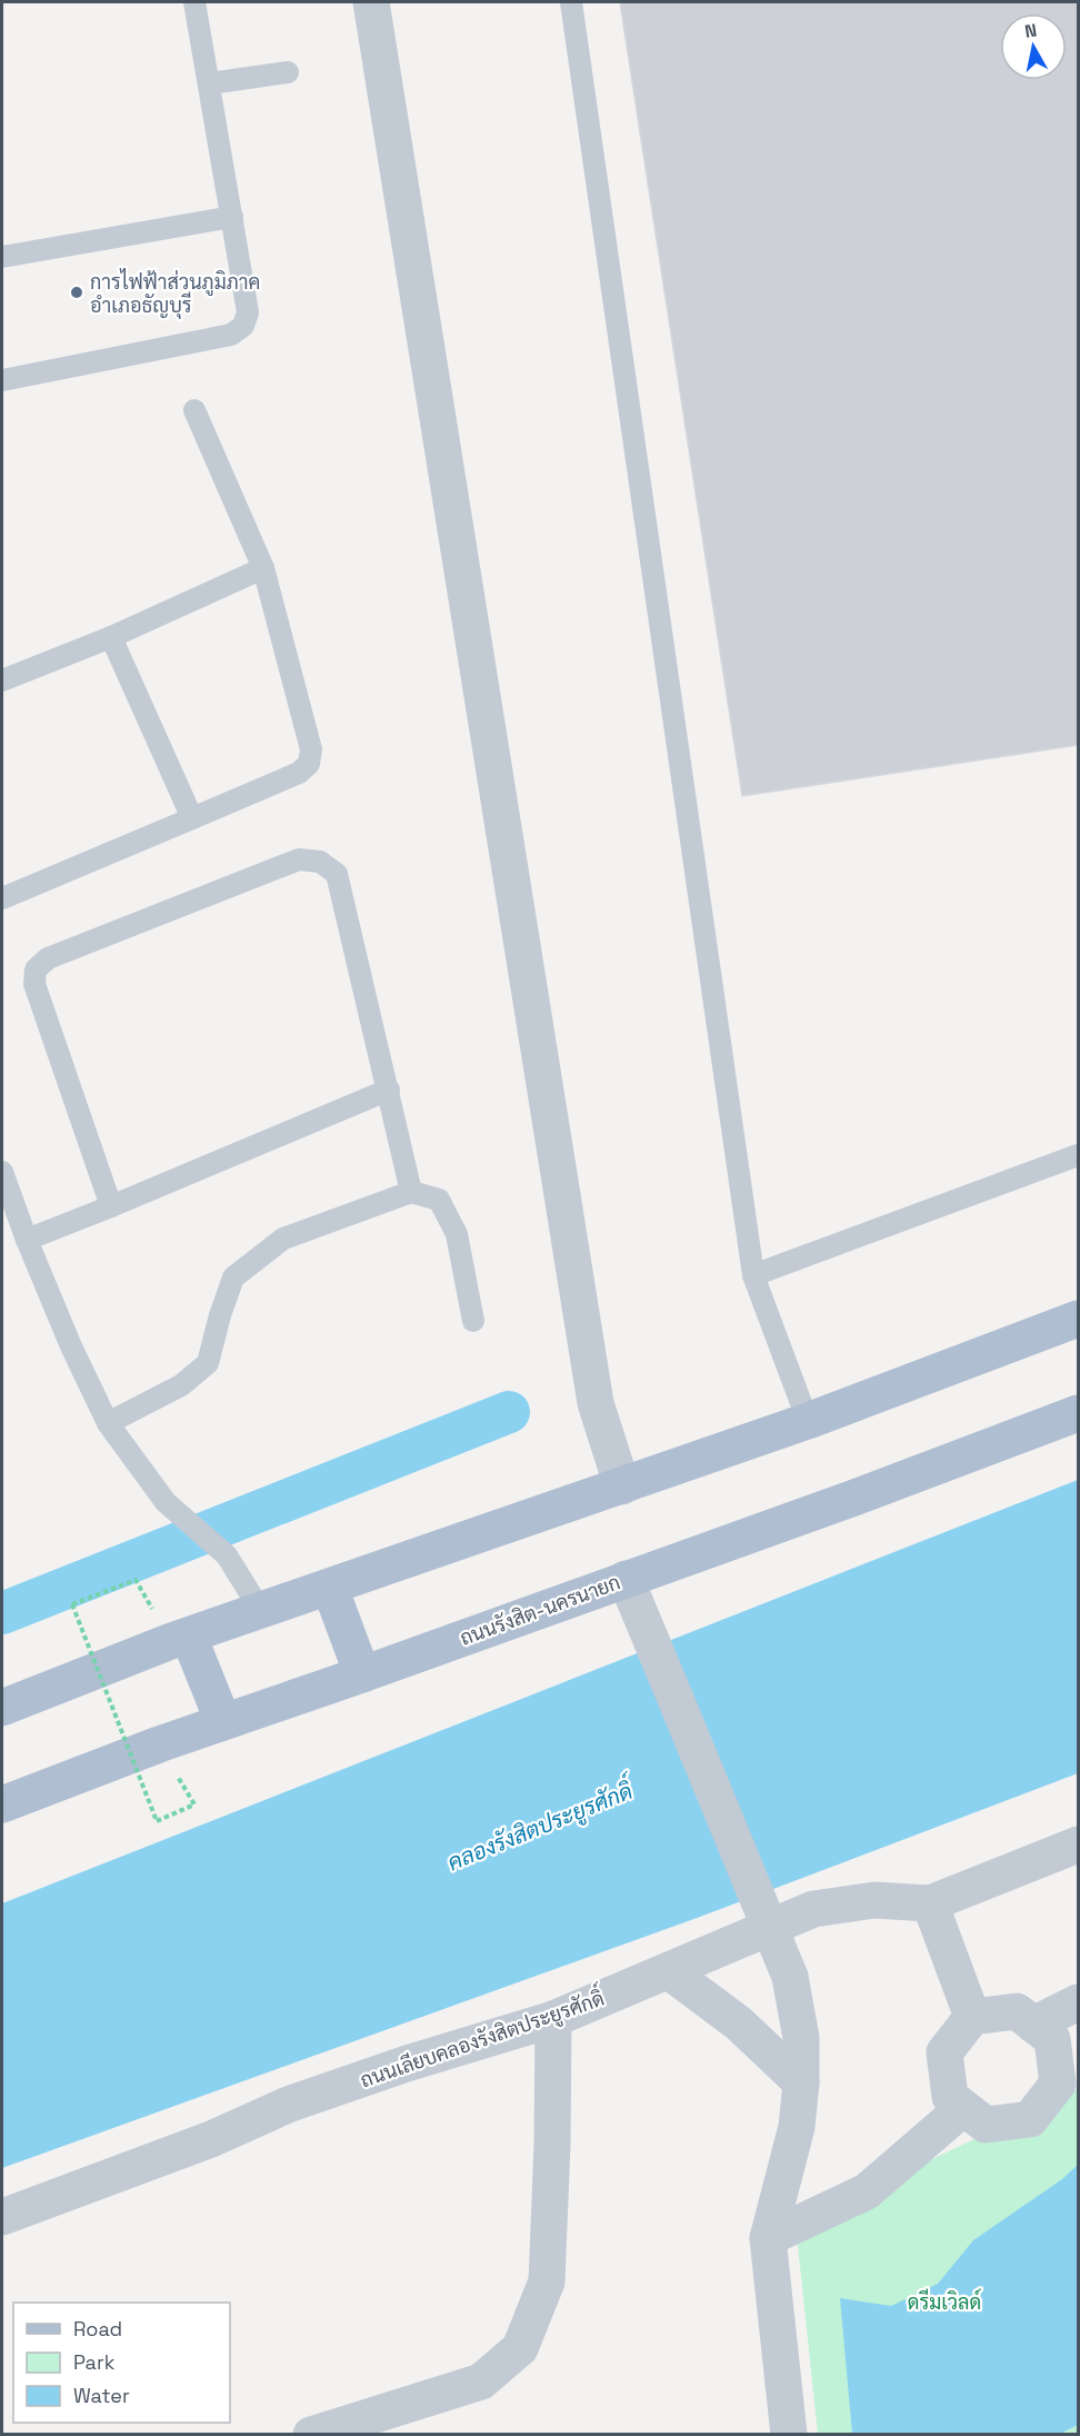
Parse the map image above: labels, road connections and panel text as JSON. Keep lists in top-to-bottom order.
{
  "streets": {
    "main road": ["ถนนรังสิต-นครนายก"],
    "street": ["ถนนเลียบคลองรังสิตประยูรศักดิ์"]
  },
  "water": ["คลองรังสิตประยูรศักดิ์"],
  "parks": ["ดรีมเวิลด์"],
  "places": ["การไฟฟ้าส่วนภูมิภาค อำเภอธัญบุรี"],
  "legend": ["Road", "Park", "Water"],
  "north": "top"
}
